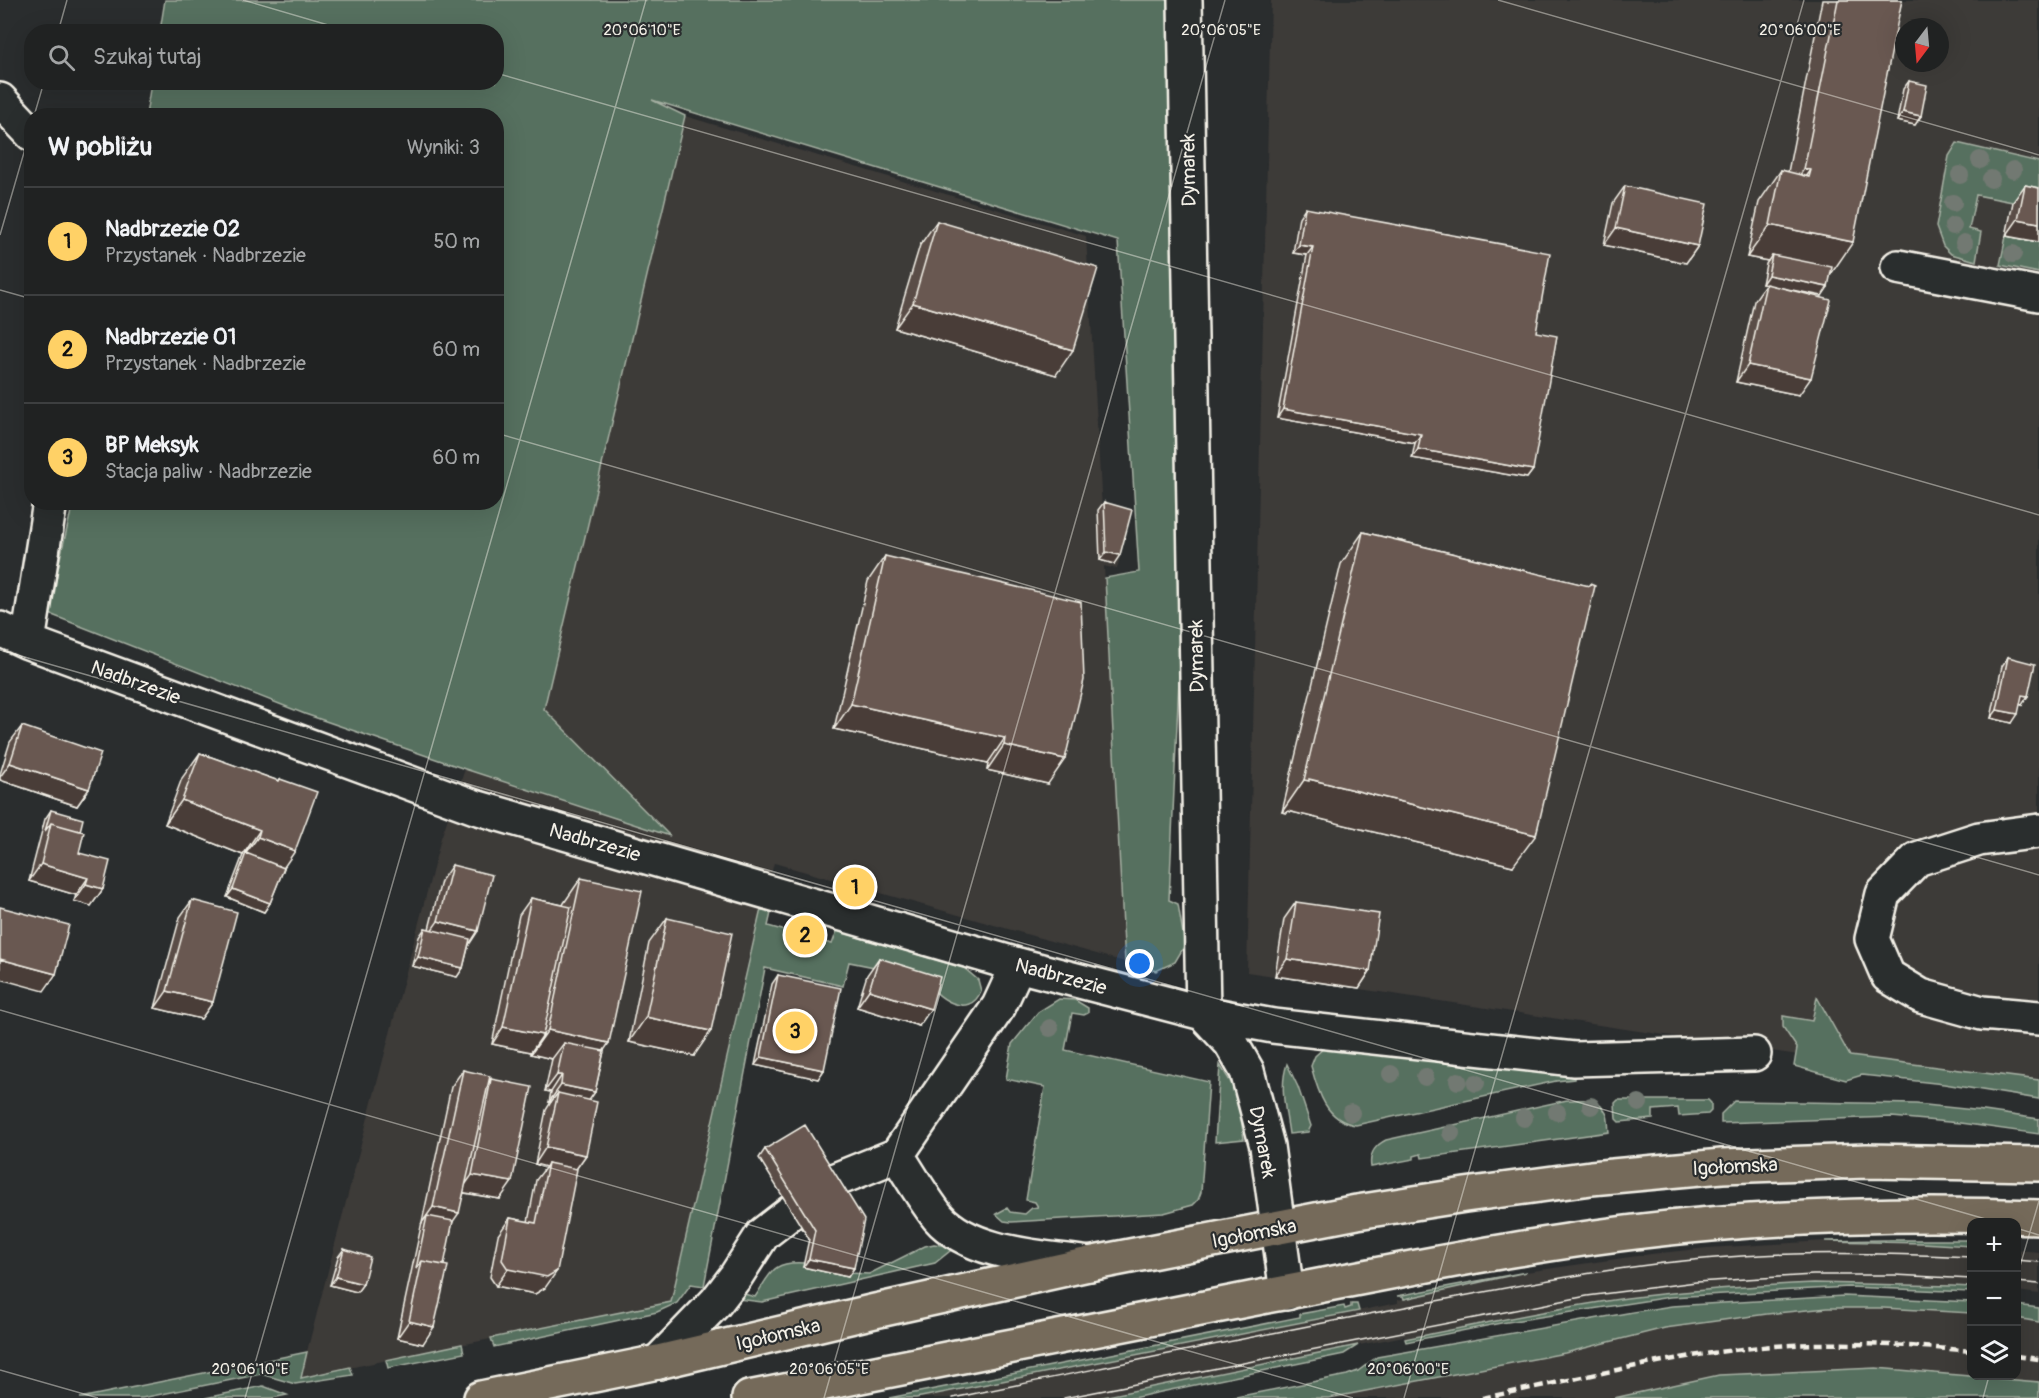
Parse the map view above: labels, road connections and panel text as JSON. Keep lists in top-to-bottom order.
{
  "streets": {
    "main road": ["Igołomska"],
    "street": ["Dymarek", "Nadbrzezie"]
  },
  "crossings": [
    ["Dymarek", "Nadbrzezie"],
    ["Dymarek", "Igołomska"]
  ],
  "north": "bottom",
  "page": {
    "search": "Szukaj tutaj",
    "heading": ["W pobliżu", "Wyniki: 3"],
    "list": [
      {
        "mark": "1",
        "name": "Nadbrzezie 02",
        "note": "Przystanek · Nadbrzezie",
        "value": "50 m"
      },
      {
        "mark": "2",
        "name": "Nadbrzezie 01",
        "note": "Przystanek · Nadbrzezie",
        "value": "60 m"
      },
      {
        "mark": "3",
        "name": "BP Meksyk",
        "note": "Stacja paliw · Nadbrzezie",
        "value": "60 m"
      }
    ],
    "pins": ["1", "2", "3"],
    "map_buttons": ["+", "−"]
  },
  "coordinates": ["20°06'10\"E", "20°06'05\"E", "20°06'00\"E"]
}
